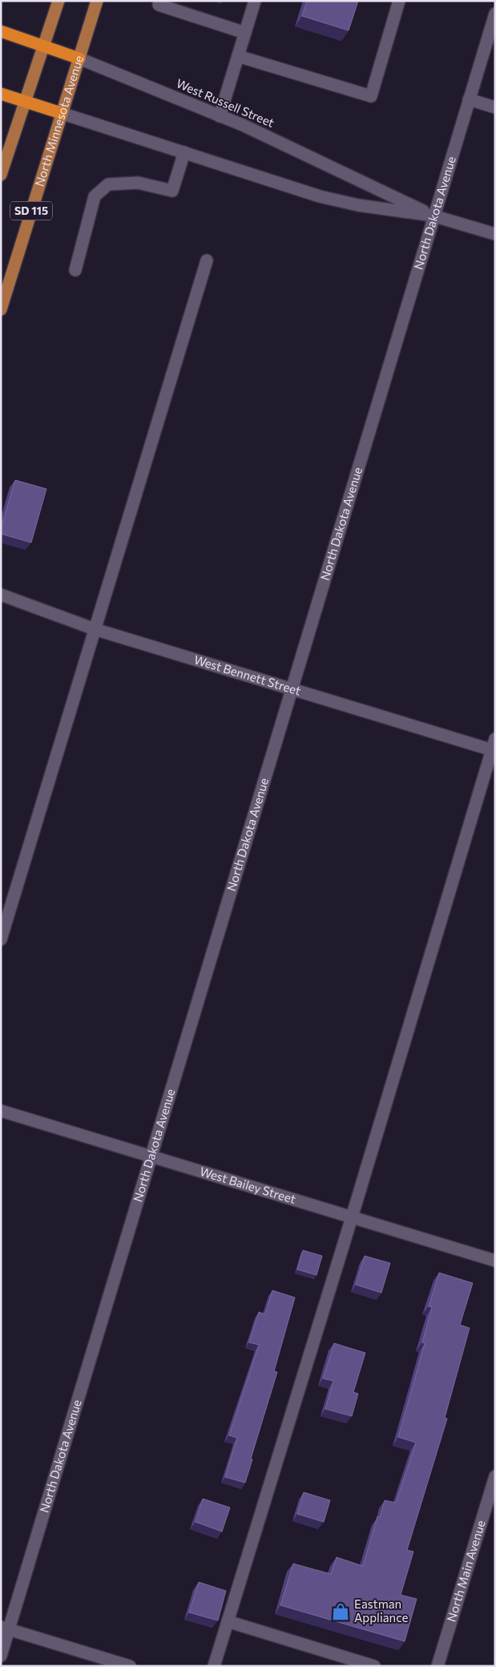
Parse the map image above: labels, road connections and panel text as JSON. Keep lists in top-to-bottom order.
{
  "streets": {
    "highway": ["West Russell Street"],
    "main road": ["North Minnesota Avenue", "SD 115"],
    "street": [
      "North Dakota Avenue",
      "West Bennett Street",
      "West Bailey Street",
      "North Main Avenue"
    ]
  },
  "crossings": [
    ["West Russell Street", "North Minnesota Avenue"],
    ["West Russell Street", "North Dakota Avenue"],
    ["North Dakota Avenue", "West Bennett Street"],
    ["North Dakota Avenue", "West Bailey Street"]
  ],
  "places": {
    "shop": ["Eastman Appliance"]
  }
}
